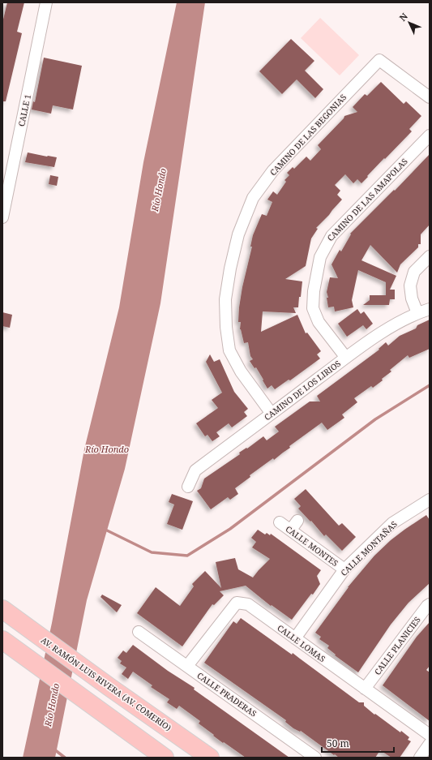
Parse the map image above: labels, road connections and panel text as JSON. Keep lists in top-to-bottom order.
{
  "streets": {
    "main road": ["AV. RAMÓN LUIS RIVERA (AV. COMERÍO)"],
    "street": [
      "CALLE 1",
      "CAMINO DE LAS BEGONIAS",
      "CAMINO DE LAS AMAPOLAS",
      "CAMINO DE LOS LIRIOS",
      "CALLE MONTES",
      "CALLE MONTAÑAS",
      "CALLE LOMAS",
      "CALLE PLANICIES",
      "CALLE PRADERAS"
    ]
  },
  "crossings": [
    ["CAMINO DE LAS BEGONIAS", "CAMINO DE LOS LIRIOS"],
    ["CAMINO DE LAS AMAPOLAS", "CAMINO DE LOS LIRIOS"],
    ["CALLE MONTES", "CALLE MONTAÑAS"],
    ["CALLE MONTAÑAS", "CALLE LOMAS"],
    ["CALLE LOMAS", "CALLE PLANICIES"],
    ["CALLE LOMAS", "CALLE PRADERAS"]
  ],
  "water": ["Río Hondo"],
  "scale_bar": "50 m",
  "north": "top left"
}
